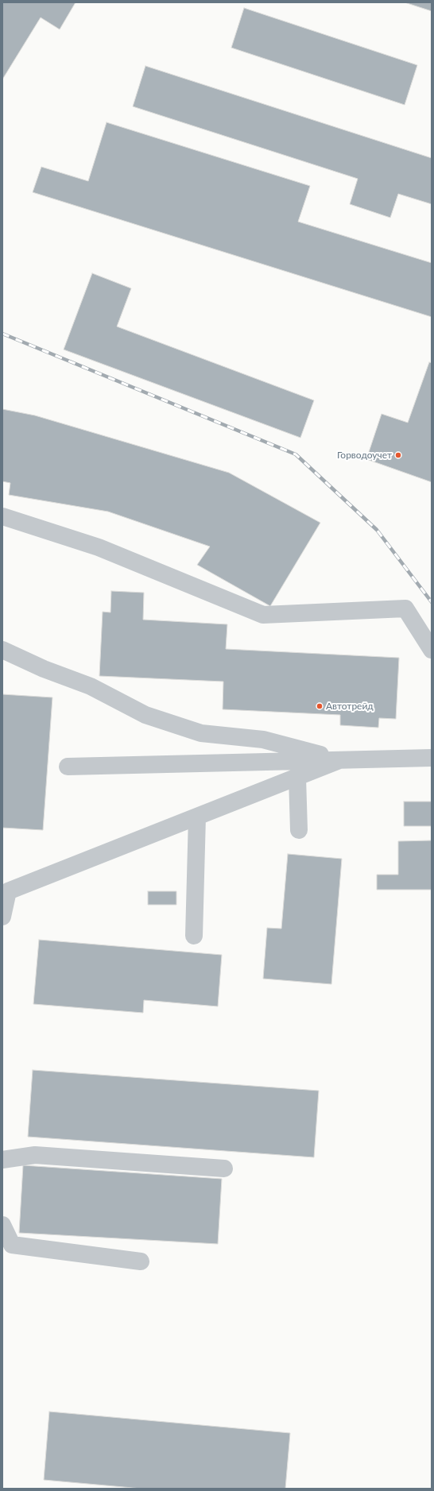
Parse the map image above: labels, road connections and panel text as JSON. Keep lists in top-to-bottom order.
{
  "places": ["Горводоучет", "Автотрейд"]
}
